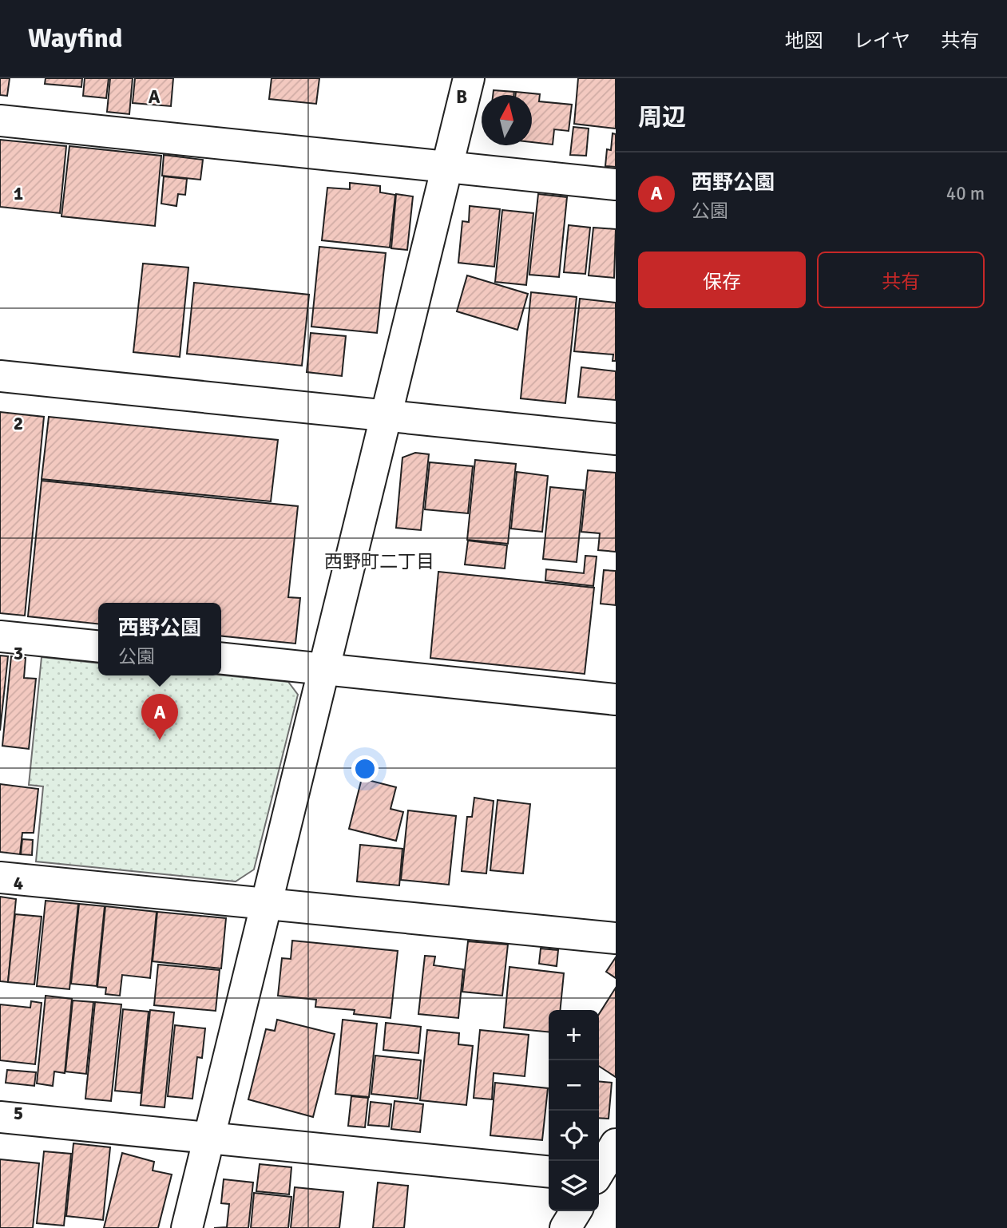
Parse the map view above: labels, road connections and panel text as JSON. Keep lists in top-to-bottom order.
{
  "districts": ["西野町二丁目"],
  "north": "top",
  "page": {
    "header": "Wayfind",
    "nav": ["地図", "レイヤ", "共有"],
    "heading": "周辺",
    "list": [
      {
        "mark": "A",
        "name": "西野公園",
        "note": "公園",
        "value": "40 m"
      }
    ],
    "buttons": ["保存", "共有"],
    "popup": ["西野公園", "公園"],
    "pins": "A",
    "map_buttons": ["+", "−"]
  },
  "grid": {
    "columns": ["A", "B"],
    "rows": [
      "1",
      "2",
      "3",
      "4",
      "5"
    ]
  }
}
